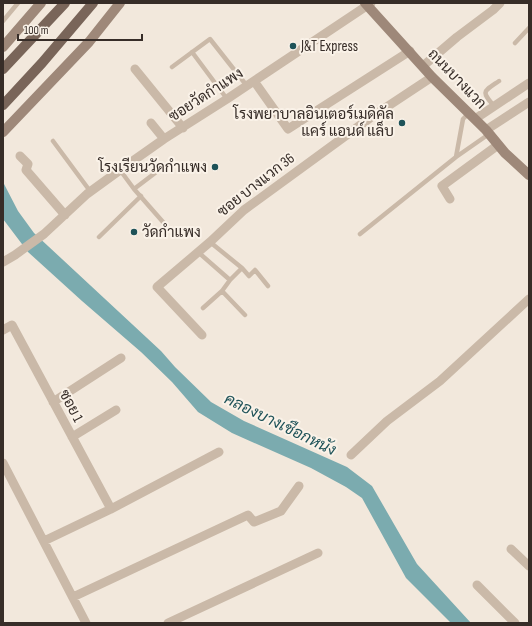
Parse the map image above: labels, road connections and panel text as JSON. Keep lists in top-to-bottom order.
{
  "streets": {
    "main road": ["ถนนบางแวก"],
    "street": ["ซอยวัดกำแพง", "ซอย บางแวก 36", "ซอย 1"]
  },
  "crossings": [
    ["ถนนบางแวก", "ซอยวัดกำแพง"],
    ["ถนนบางแวก", "ซอย บางแวก 36"]
  ],
  "water": ["คลองบางเชือกหนัง"],
  "places": [
    "J&T Express",
    "โรงพยาบาลอินเตอร์เมดิคัล แคร์ แอนด์ แล็บ",
    "โรงเรียนวัดกำแพง",
    "วัดกำแพง"
  ],
  "scale_bar": "100 m"
}
